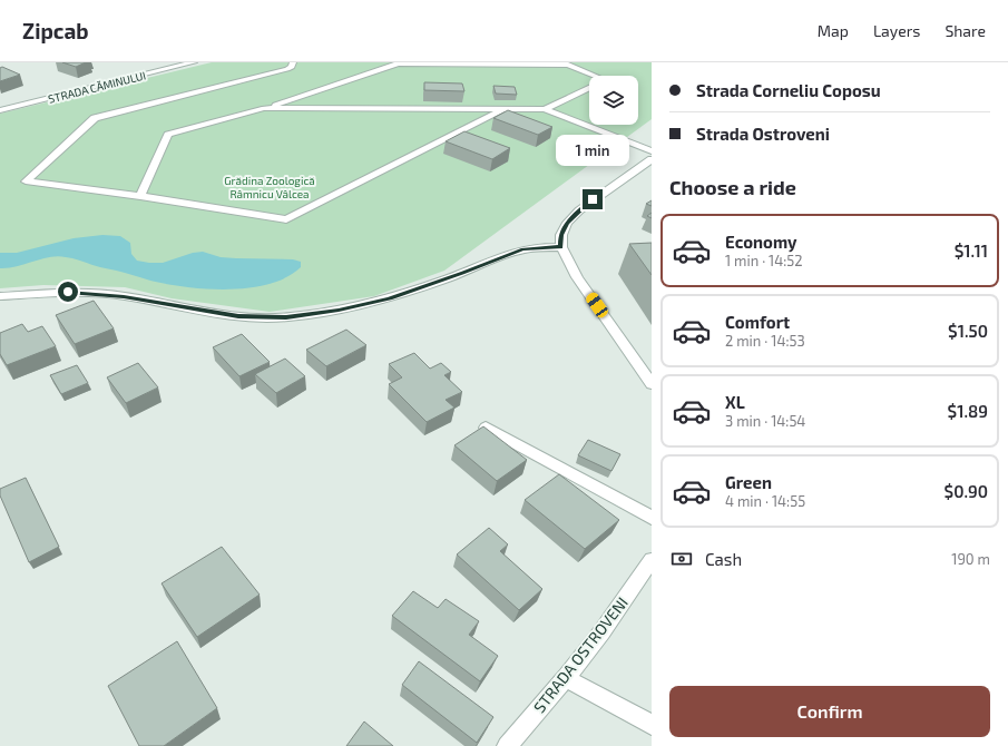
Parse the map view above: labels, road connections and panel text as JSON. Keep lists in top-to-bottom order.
{
  "streets": {
    "street": ["STRADA CĂMINULUI", "STRADA OSTROVENI"]
  },
  "parks": ["Grădina Zoologică Râmnicu Vâlcea"],
  "page": {
    "header": "Zipcab",
    "nav": ["Map", "Layers", "Share"],
    "banner": ["Strada Corneliu Coposu", "Strada Ostroveni"],
    "bubble": "1 min",
    "heading": "Choose a ride",
    "list": [
      {
        "name": "Economy",
        "note": "1 min · 14:52",
        "value": "$1.11"
      },
      {
        "name": "Comfort",
        "note": "2 min · 14:53",
        "value": "$1.50"
      },
      {
        "name": "XL",
        "note": "3 min · 14:54",
        "value": "$1.89"
      },
      {
        "name": "Green",
        "note": "4 min · 14:55",
        "value": "$0.90"
      }
    ],
    "pay": ["Cash", "190 m"],
    "buttons": "Confirm"
  }
}
